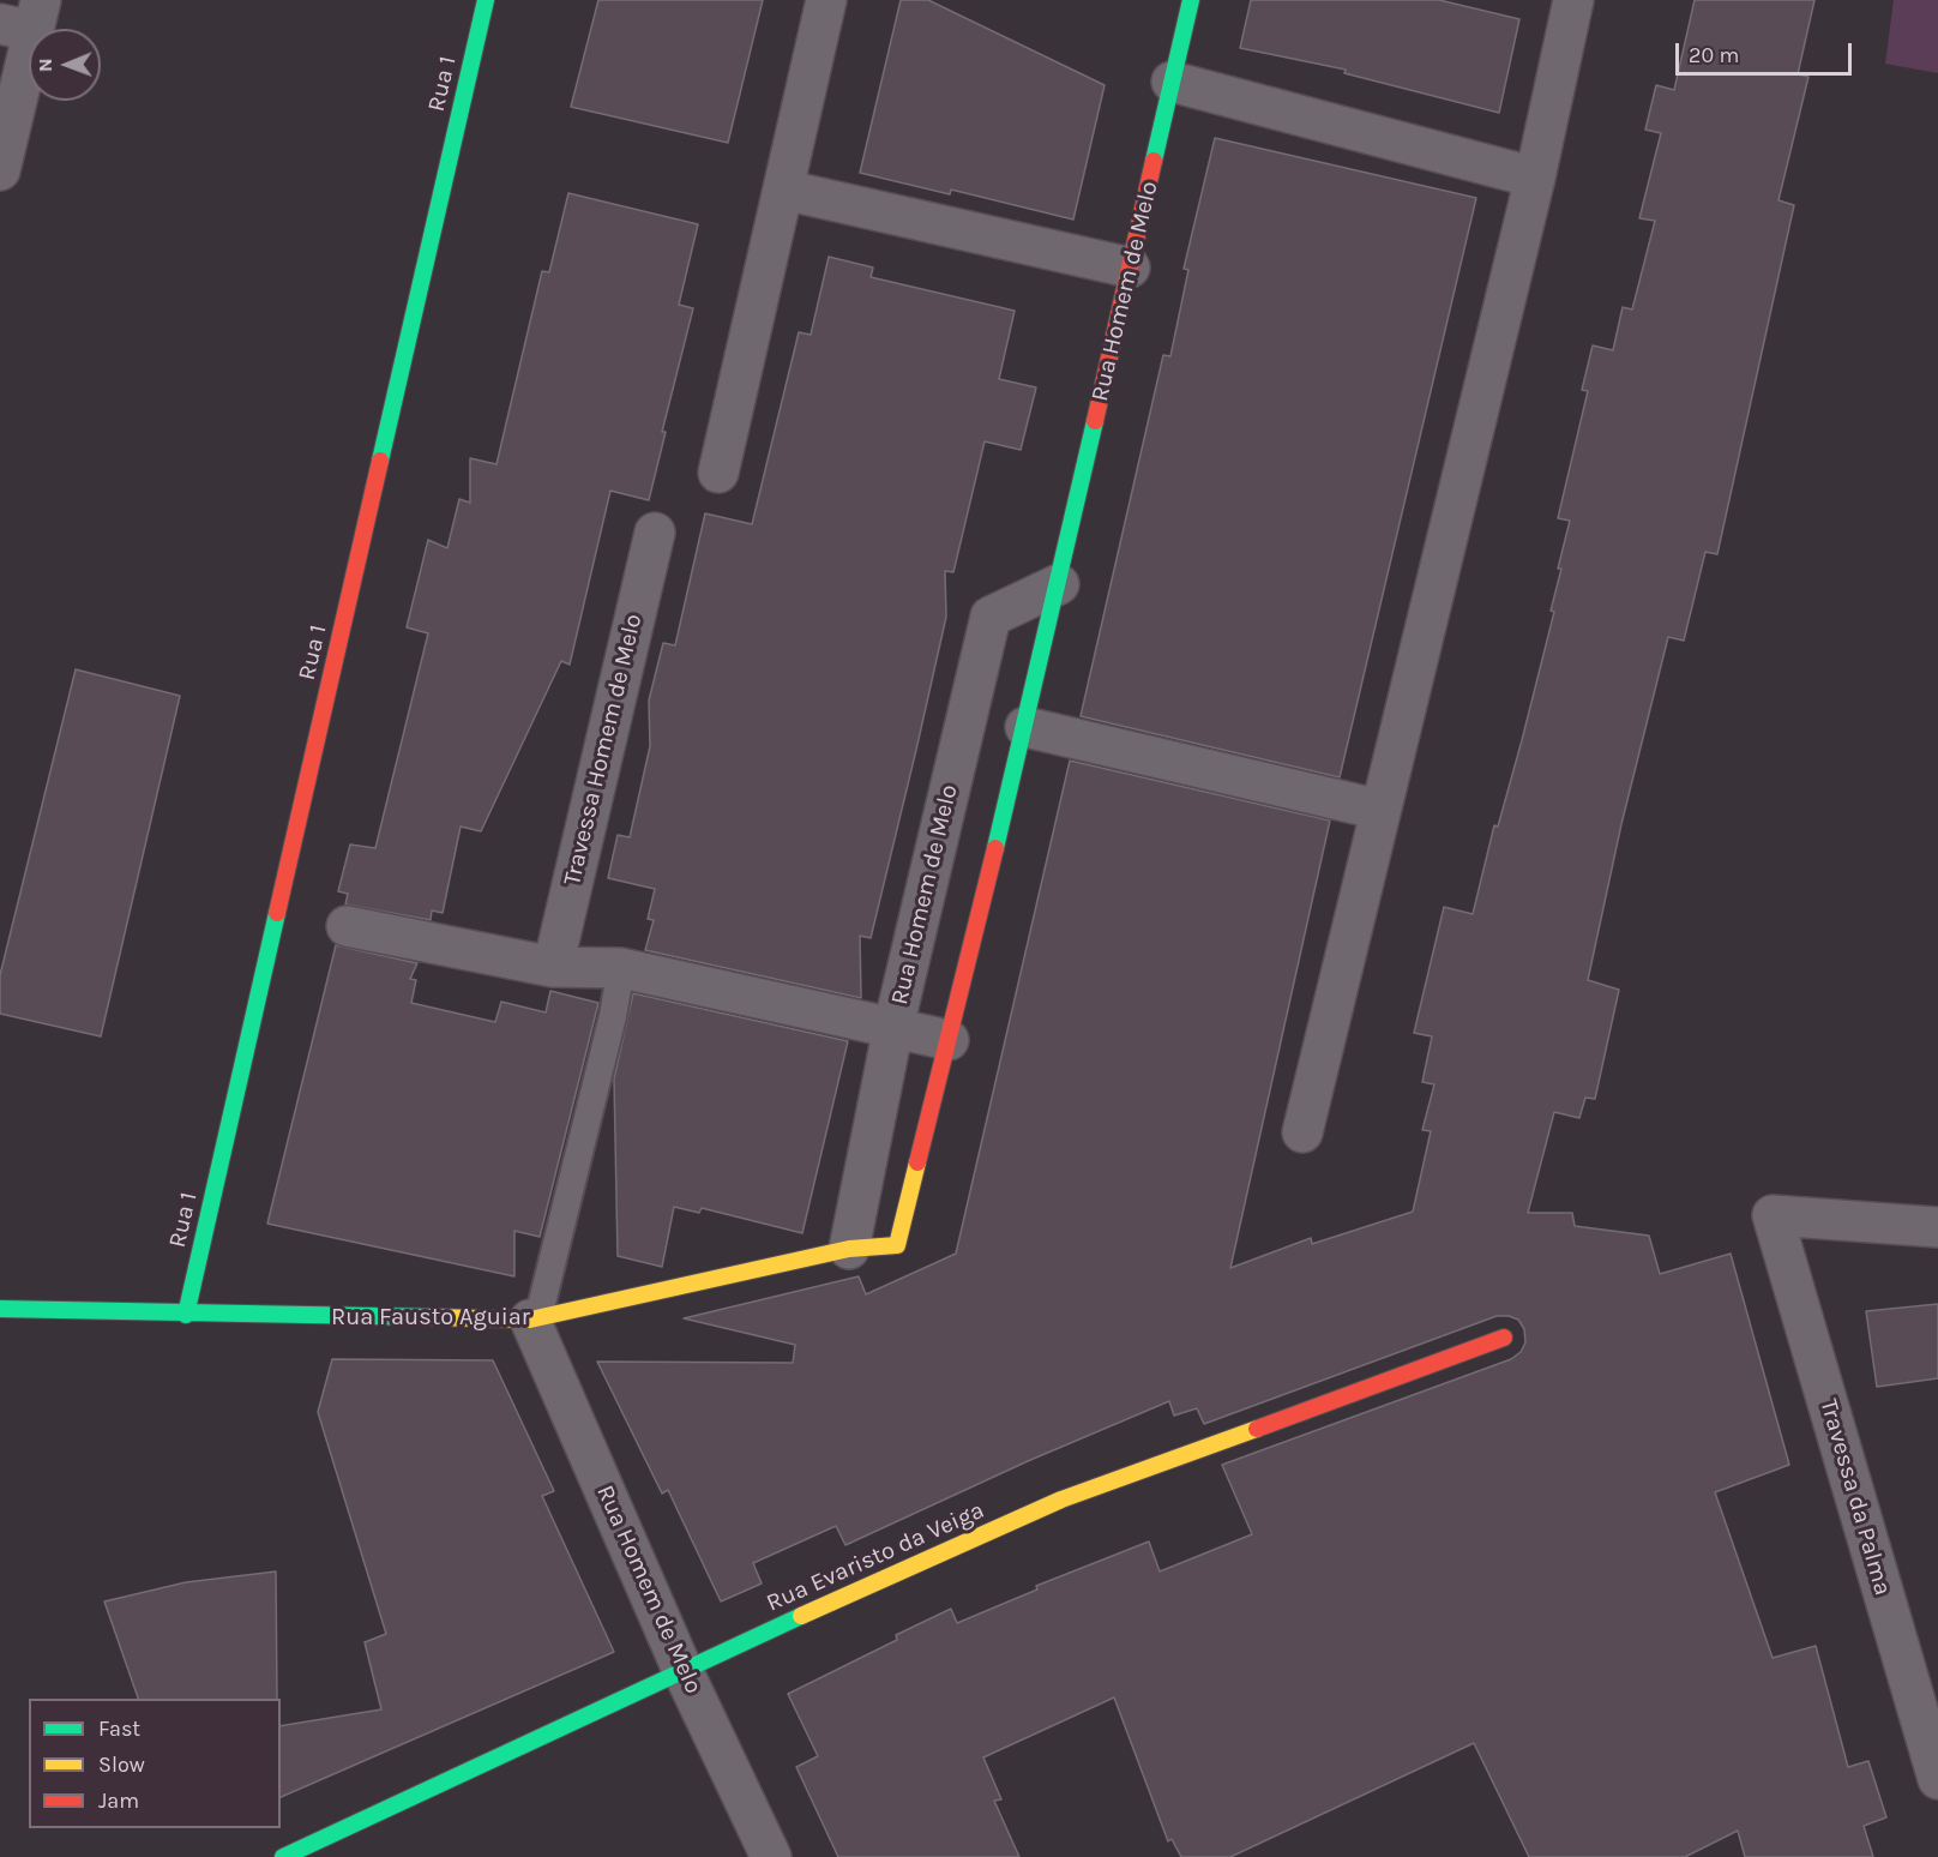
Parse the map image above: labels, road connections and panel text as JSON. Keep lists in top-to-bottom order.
{
  "streets": {
    "street": [
      "Rua 1",
      "Rua Homem de Melo",
      "Travessa Homem de Melo",
      "Rua Fausto Aguiar",
      "Travessa da Palma",
      "Rua Evaristo da Veiga"
    ]
  },
  "crossings": [
    ["Rua 1", "Rua Fausto Aguiar"],
    ["Rua Homem de Melo", "Rua Fausto Aguiar"],
    ["Rua Homem de Melo", "Rua Evaristo da Veiga"]
  ],
  "legend": ["Fast", "Slow", "Jam"],
  "scale_bar": "20 m",
  "north": "left"
}
